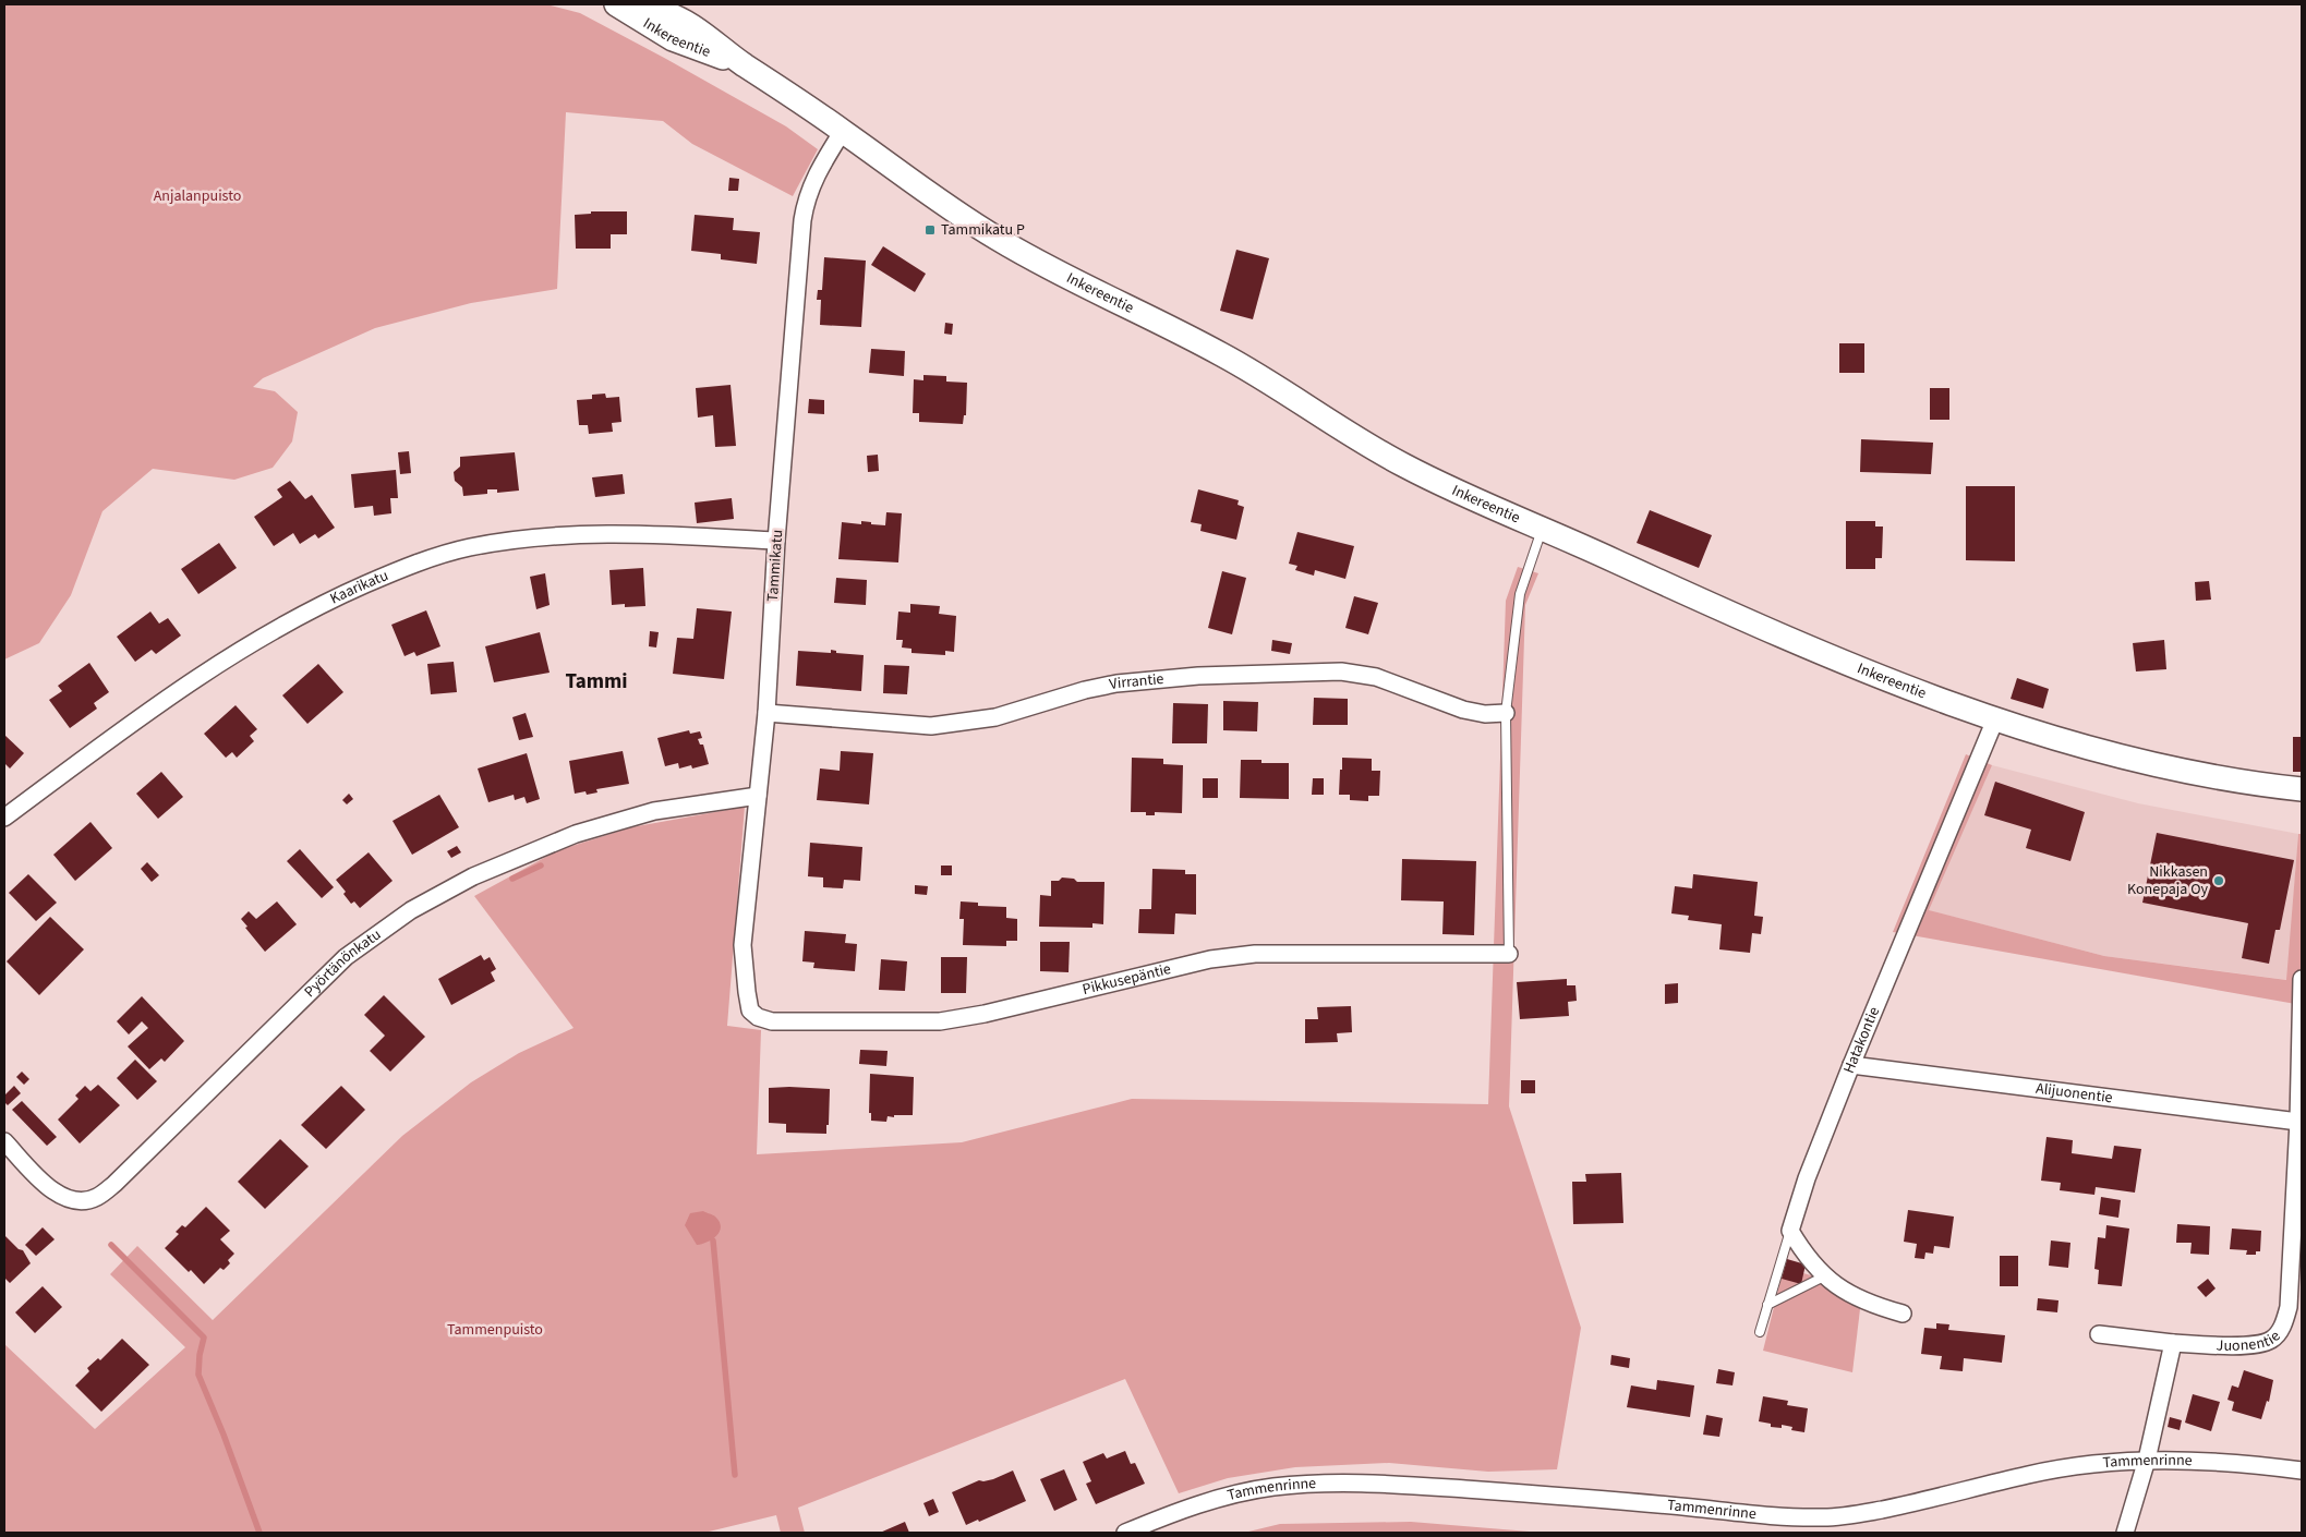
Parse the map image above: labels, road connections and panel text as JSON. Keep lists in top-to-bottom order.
{
  "streets": {
    "street": [
      "Inkereentie",
      "Tammikatu",
      "Kaarikatu",
      "Virrantie",
      "Pyörtänönkatu",
      "Pikkusepäntie",
      "Hatakontie",
      "Alijuonentie",
      "Juonentie",
      "Tammenrinne"
    ]
  },
  "crossings": [
    ["Inkereentie", "Tammikatu"],
    ["Inkereentie", "Hatakontie"],
    ["Tammikatu", "Kaarikatu"],
    ["Tammikatu", "Virrantie"],
    ["Tammikatu", "Pyörtänönkatu"],
    ["Tammikatu", "Pikkusepäntie"],
    ["Hatakontie", "Alijuonentie"],
    ["Alijuonentie", "Juonentie"]
  ],
  "districts": ["Tammi"],
  "parks": ["Anjalanpuisto", "Tammenpuisto"],
  "places": {
    "transit": ["Tammikatu P"],
    "other": ["Nikkasen Konepaja Oy"]
  }
}
